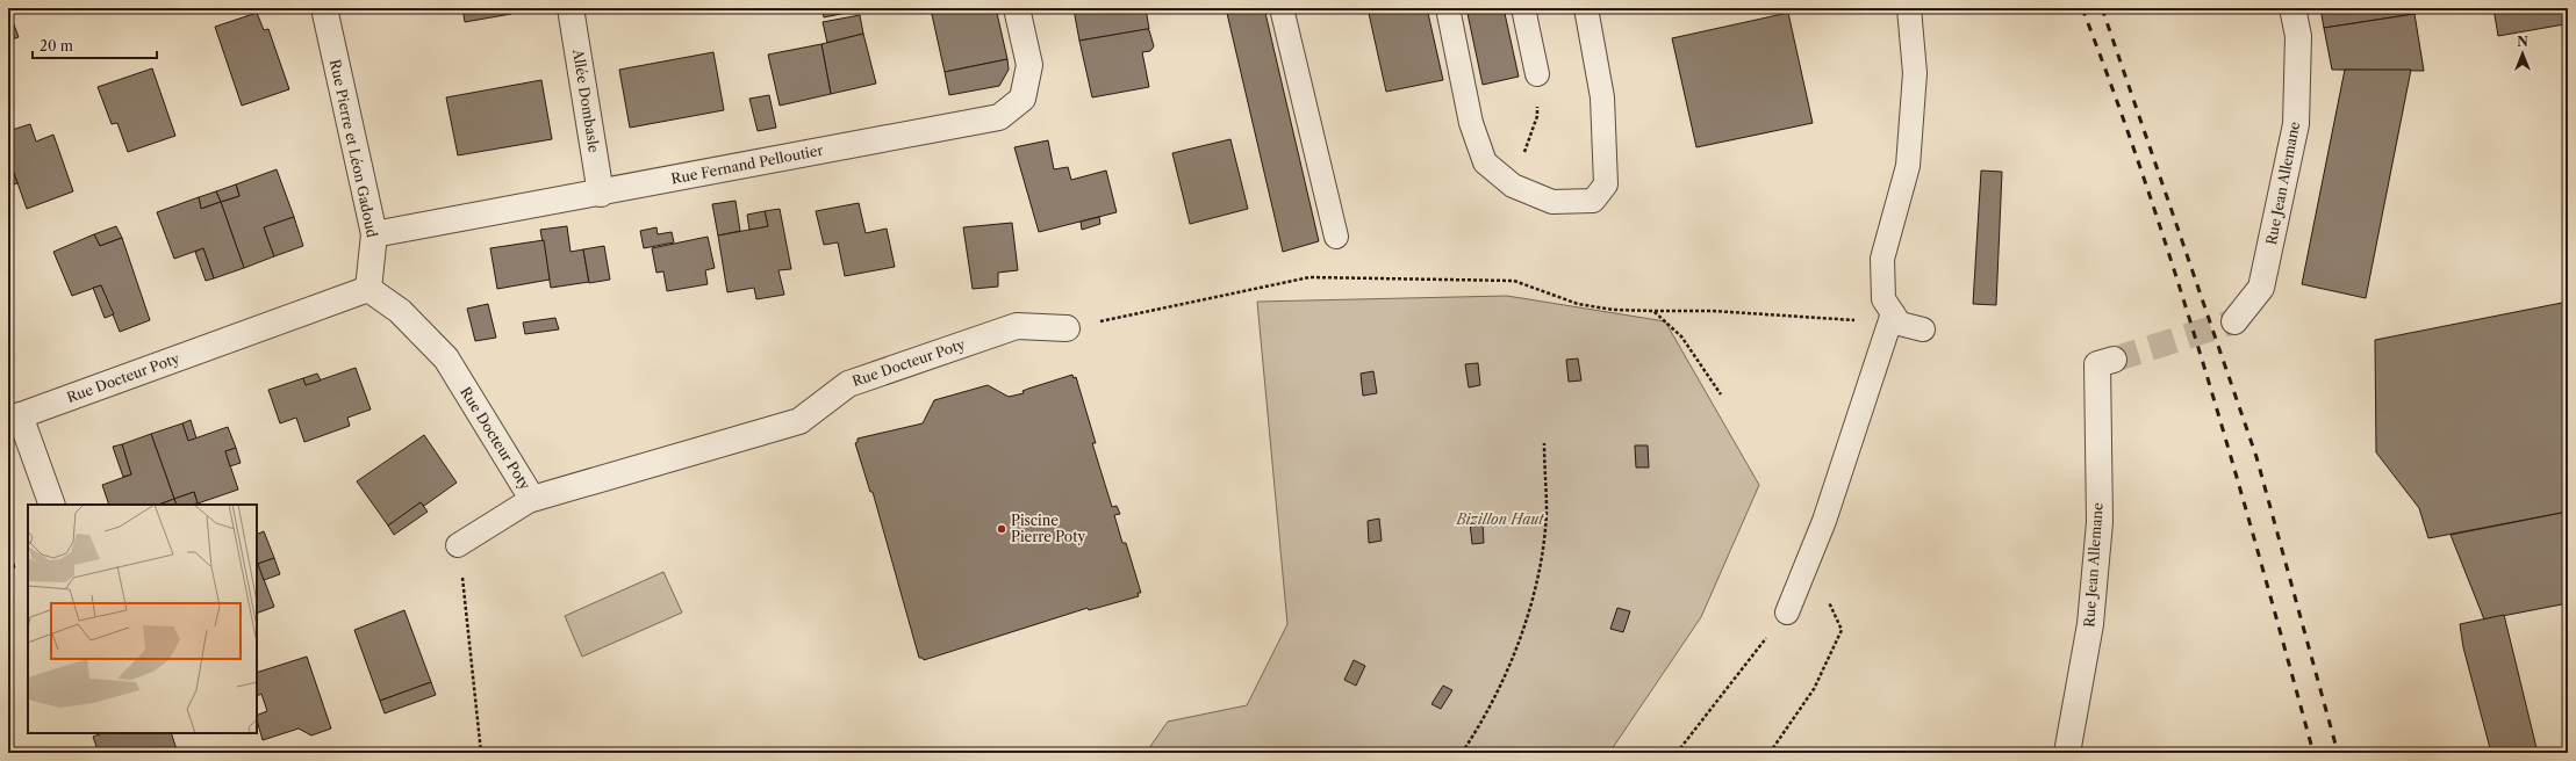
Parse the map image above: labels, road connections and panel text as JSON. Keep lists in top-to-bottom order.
{
  "streets": {
    "street": [
      "Allée Dombasle",
      "Rue Pierre et Léon Gadoud",
      "Rue Fernand Pelloutier",
      "Rue Jean Allemane",
      "Rue Docteur Poty"
    ]
  },
  "crossings": [
    ["Allée Dombasle", "Rue Fernand Pelloutier"],
    ["Rue Pierre et Léon Gadoud", "Rue Fernand Pelloutier"],
    ["Rue Pierre et Léon Gadoud", "Rue Docteur Poty"]
  ],
  "parks": ["Bizillon Haut"],
  "places": ["Piscine Pierre Poty"],
  "scale_bar": "20 m",
  "north": "top"
}
